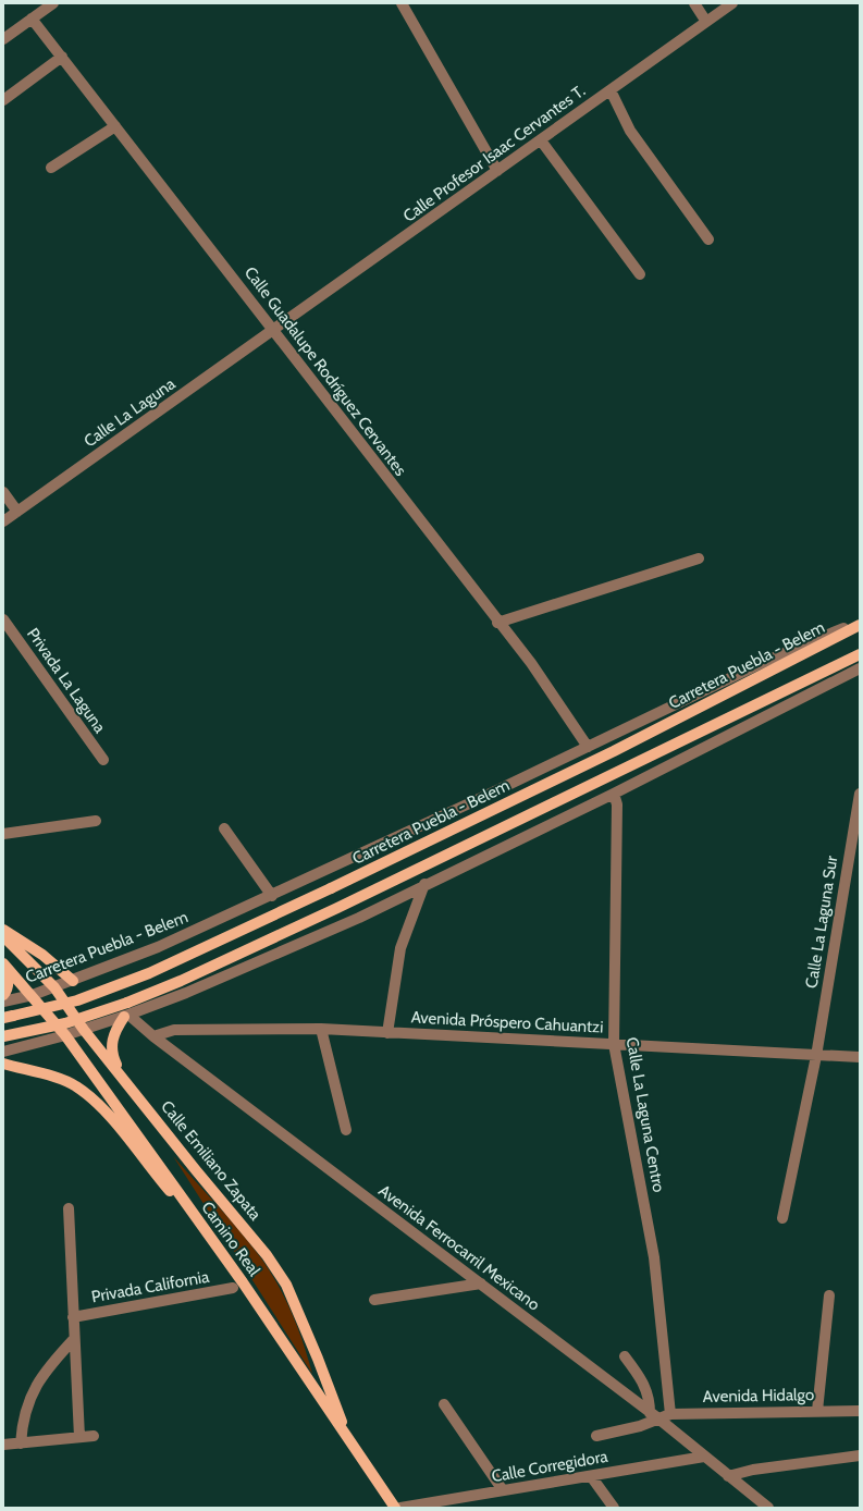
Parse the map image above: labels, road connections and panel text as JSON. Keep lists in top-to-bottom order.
{
  "streets": {
    "main road": ["Carretera Puebla - Belem", "Calle Emiliano Zapata", "Camino Real"],
    "street": [
      "Calle Profesor Isaac Cervantes T.",
      "Calle Guadalupe Rodríguez Cervantes",
      "Calle La Laguna",
      "Privada La Laguna",
      "Calle La Laguna Sur",
      "Avenida Próspero Cahuantzi",
      "Calle La Laguna Centro",
      "Avenida Ferrocarril Mexicano",
      "Privada California",
      "Avenida Hidalgo",
      "Calle Corregidora"
    ]
  },
  "crossings": [
    ["Calle Profesor Isaac Cervantes T.", "Calle Guadalupe Rodríguez Cervantes"],
    ["Calle Profesor Isaac Cervantes T.", "Calle La Laguna"],
    ["Calle Guadalupe Rodríguez Cervantes", "Calle La Laguna"],
    ["Calle Guadalupe Rodríguez Cervantes", "Carretera Puebla - Belem"],
    ["Carretera Puebla - Belem", "Calle Emiliano Zapata"],
    ["Carretera Puebla - Belem", "Camino Real"],
    ["Calle La Laguna Sur", "Avenida Próspero Cahuantzi"],
    ["Avenida Próspero Cahuantzi", "Calle La Laguna Centro"],
    ["Avenida Próspero Cahuantzi", "Avenida Ferrocarril Mexicano"],
    ["Calle La Laguna Centro", "Avenida Hidalgo"],
    ["Calle Emiliano Zapata", "Camino Real"],
    ["Avenida Ferrocarril Mexicano", "Avenida Hidalgo"],
    ["Avenida Ferrocarril Mexicano", "Calle Corregidora"]
  ]
}
